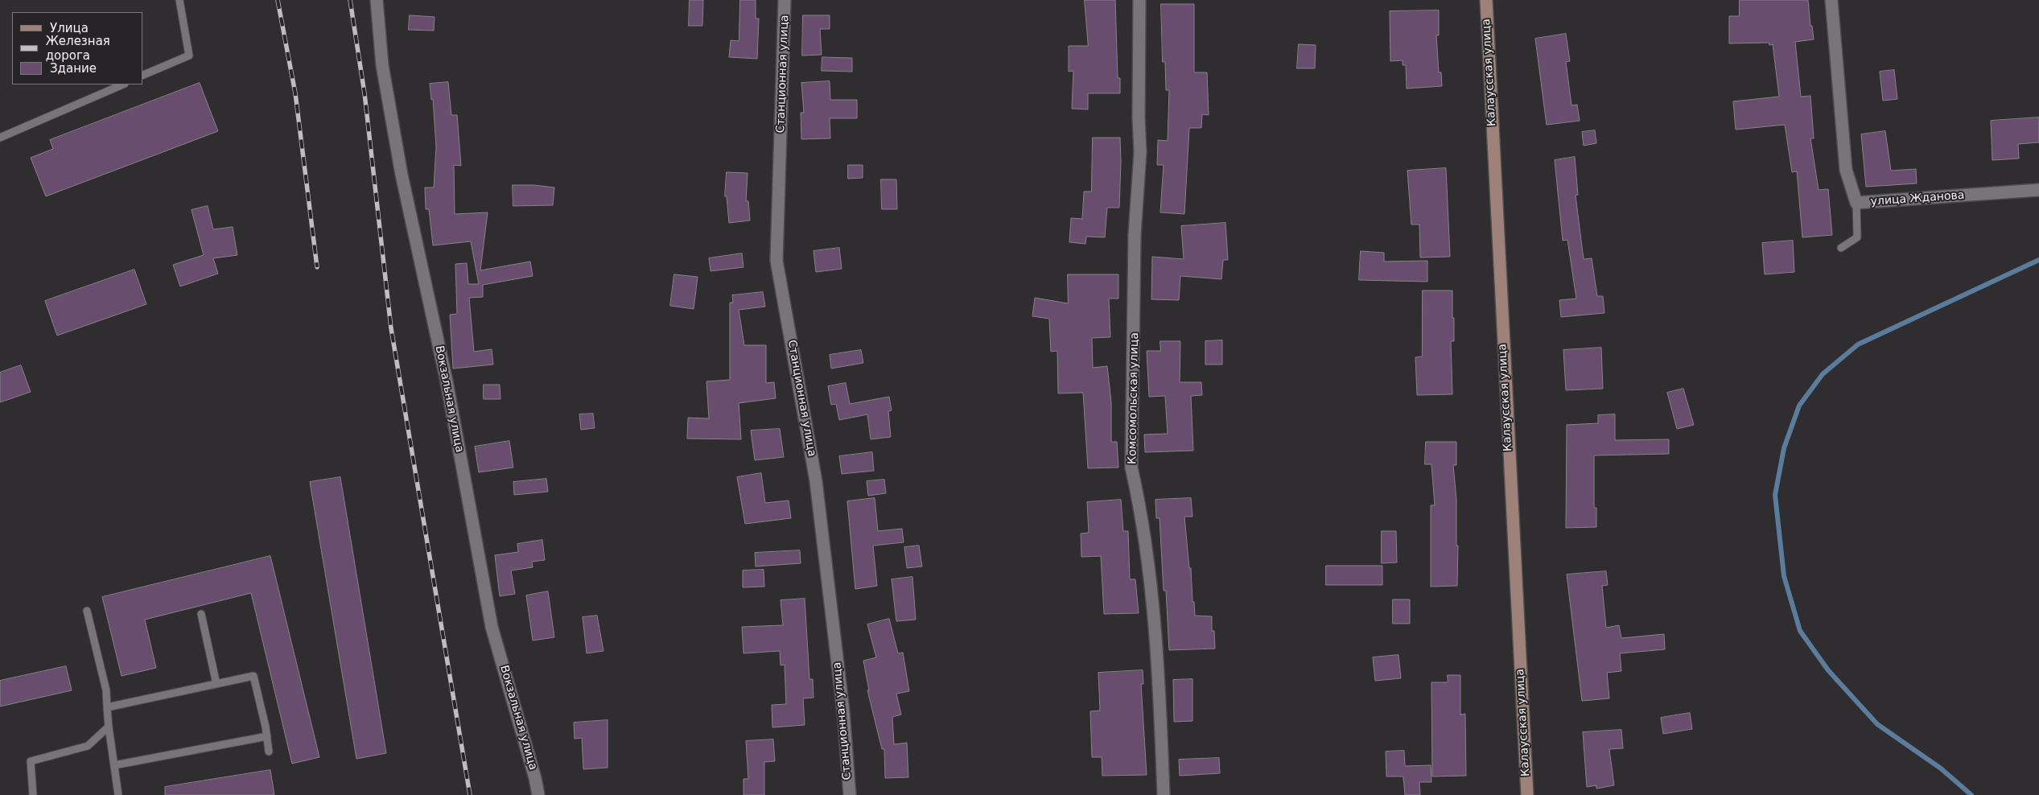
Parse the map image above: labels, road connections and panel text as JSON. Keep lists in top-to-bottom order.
{
  "streets": {
    "street": [
      "Калаусская улица",
      "Станционная улица",
      "улица Жданова",
      "Комсомольская улица",
      "Вокзальная улица"
    ]
  },
  "legend": ["Улица", "Железная дорога", "Здание"]
}
